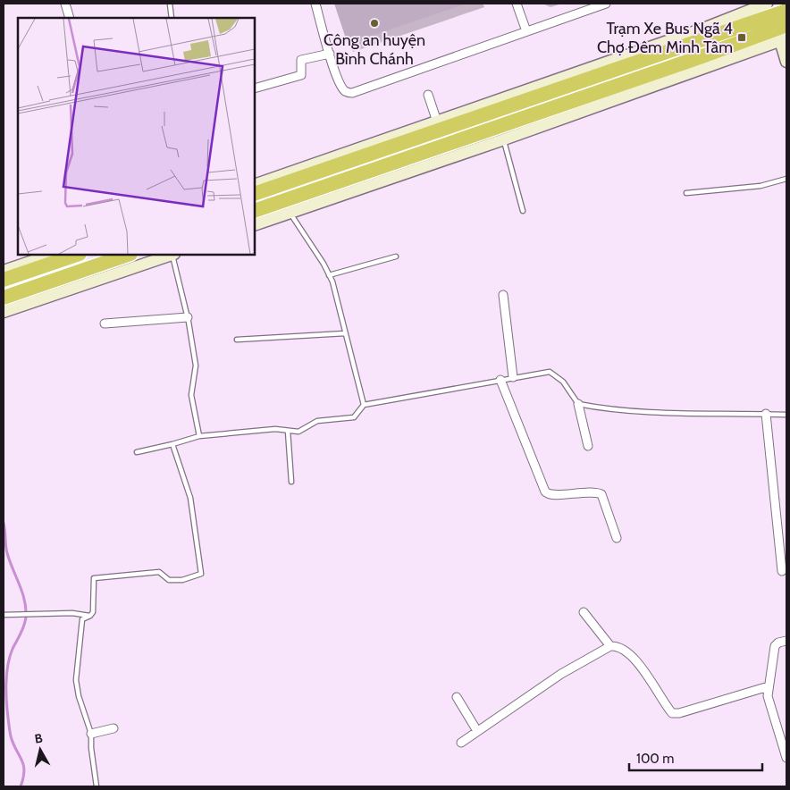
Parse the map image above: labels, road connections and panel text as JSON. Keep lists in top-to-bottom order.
{
  "places": {
    "other": ["Công an huyện Bình Chánh"],
    "transit": ["Trạm Xe Bus Ngã 4 Chợ Đêm Minh Tâm"]
  },
  "scale_bar": "100 m",
  "north": "top"
}
